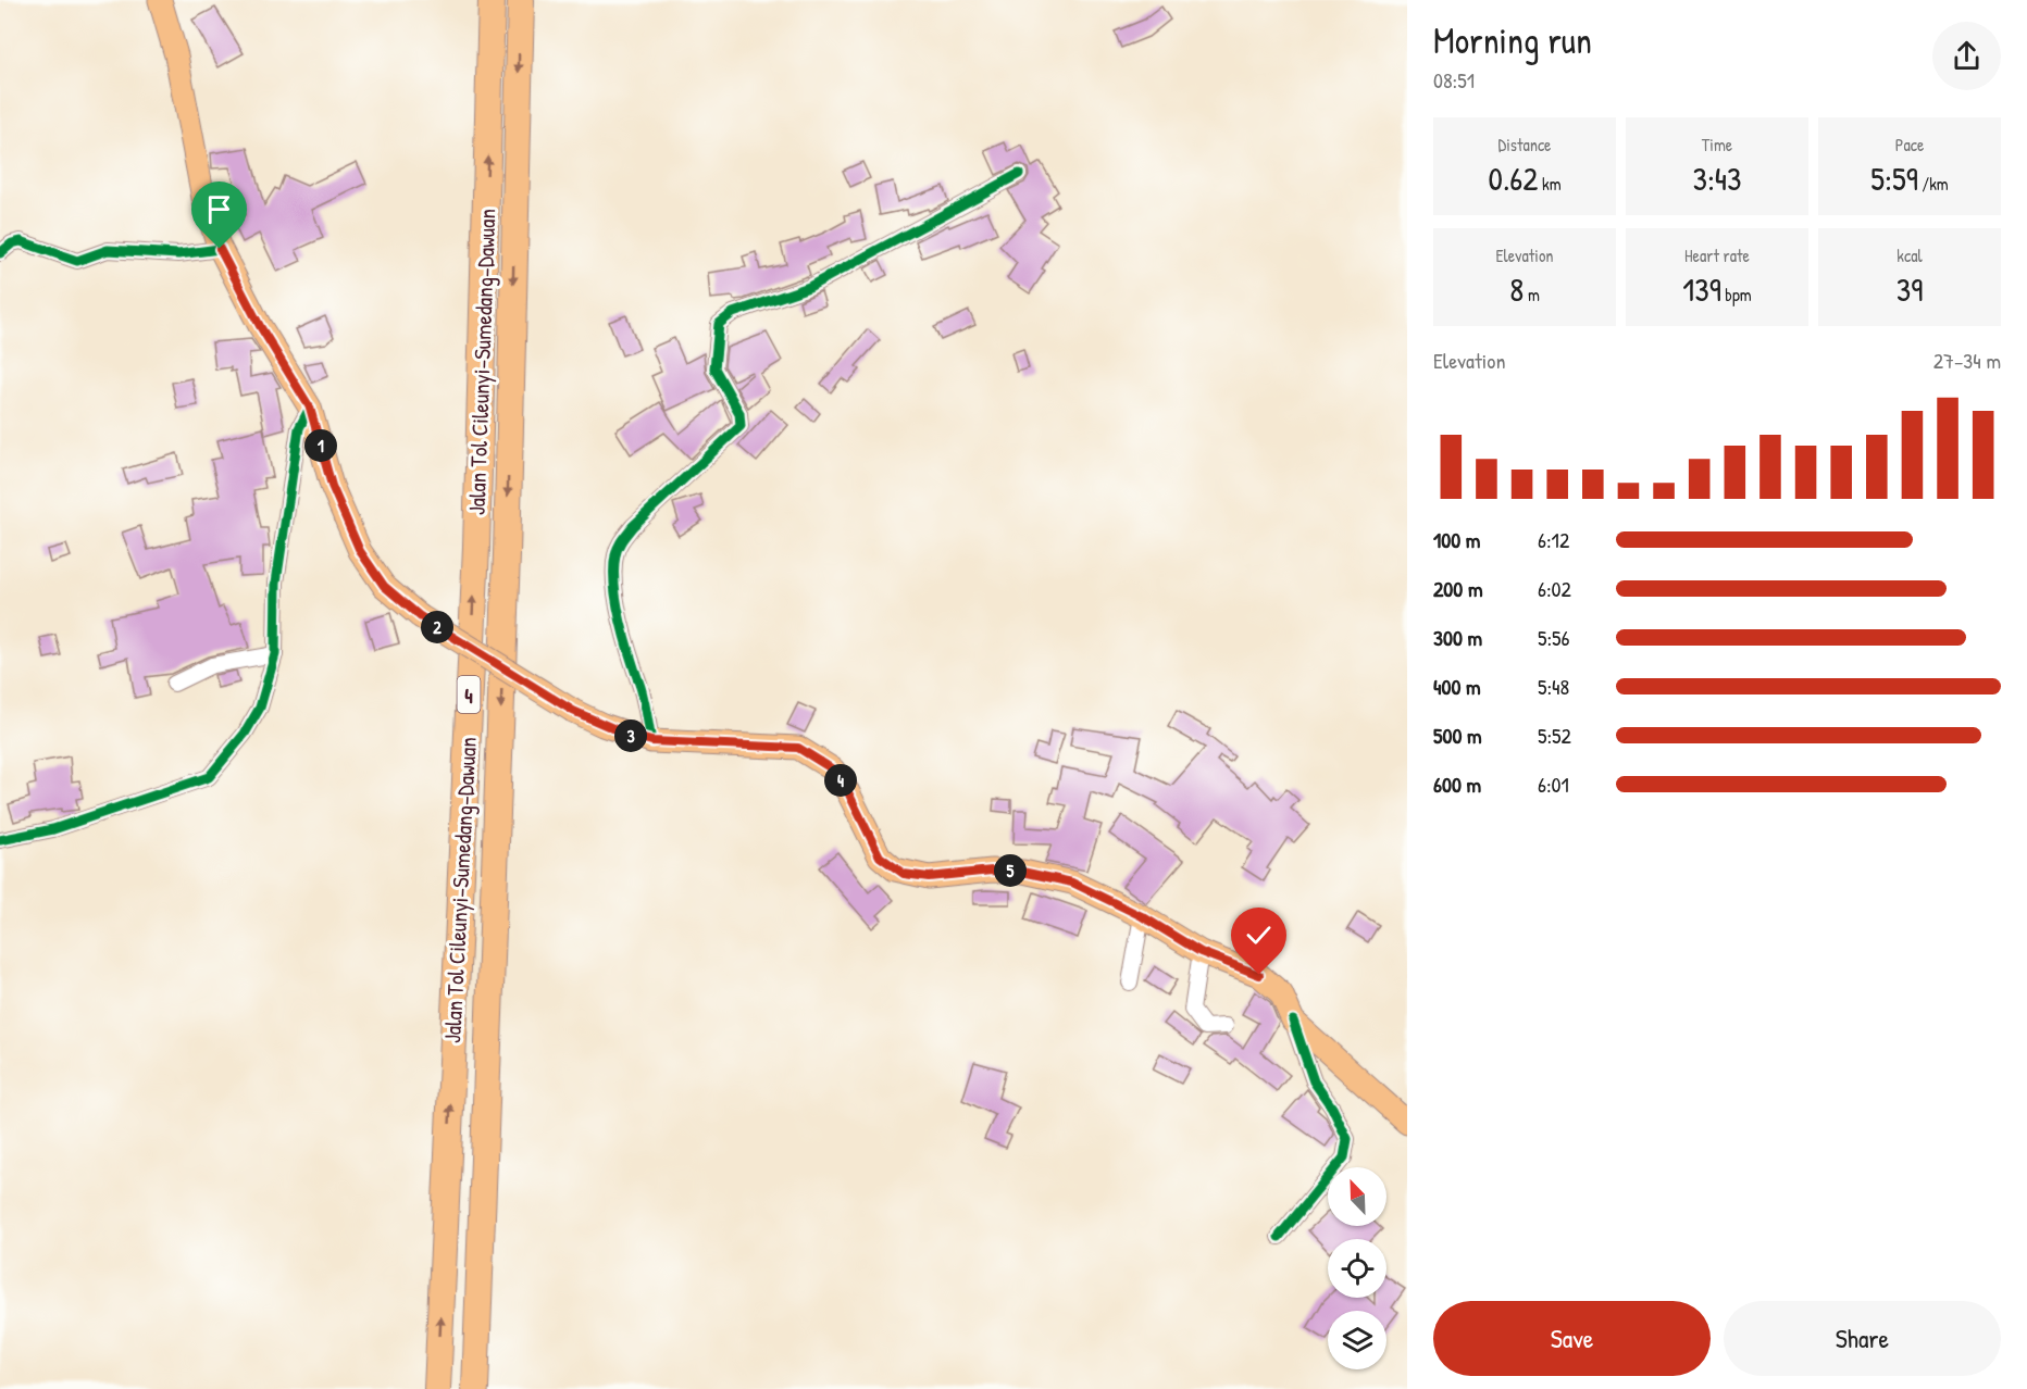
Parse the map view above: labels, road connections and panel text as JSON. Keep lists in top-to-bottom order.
{
  "streets": {
    "highway": ["Jalan Tol Cileunyi–Sumedang–Dawuan", "4"]
  },
  "north": "top left",
  "page": {
    "heading": ["Morning run", "08:51"],
    "stats": [
      ["Distance", "0.62 km"],
      ["Time", "3:43"],
      ["Pace", "5:59 /km"],
      ["Elevation", "8 m"],
      ["Heart rate", "139 bpm"],
      ["kcal", "39"]
    ],
    "chart": ["Elevation", "27–34 m"],
    "pins": [
      "1",
      "2",
      "3",
      "4",
      "5"
    ],
    "list": [
      {
        "name": "100 m",
        "note": "6:12"
      },
      {
        "name": "200 m",
        "note": "6:02"
      },
      {
        "name": "300 m",
        "note": "5:56"
      },
      {
        "name": "400 m",
        "note": "5:48"
      },
      {
        "name": "500 m",
        "note": "5:52"
      },
      {
        "name": "600 m",
        "note": "6:01"
      }
    ],
    "buttons": ["Save", "Share"]
  }
}
